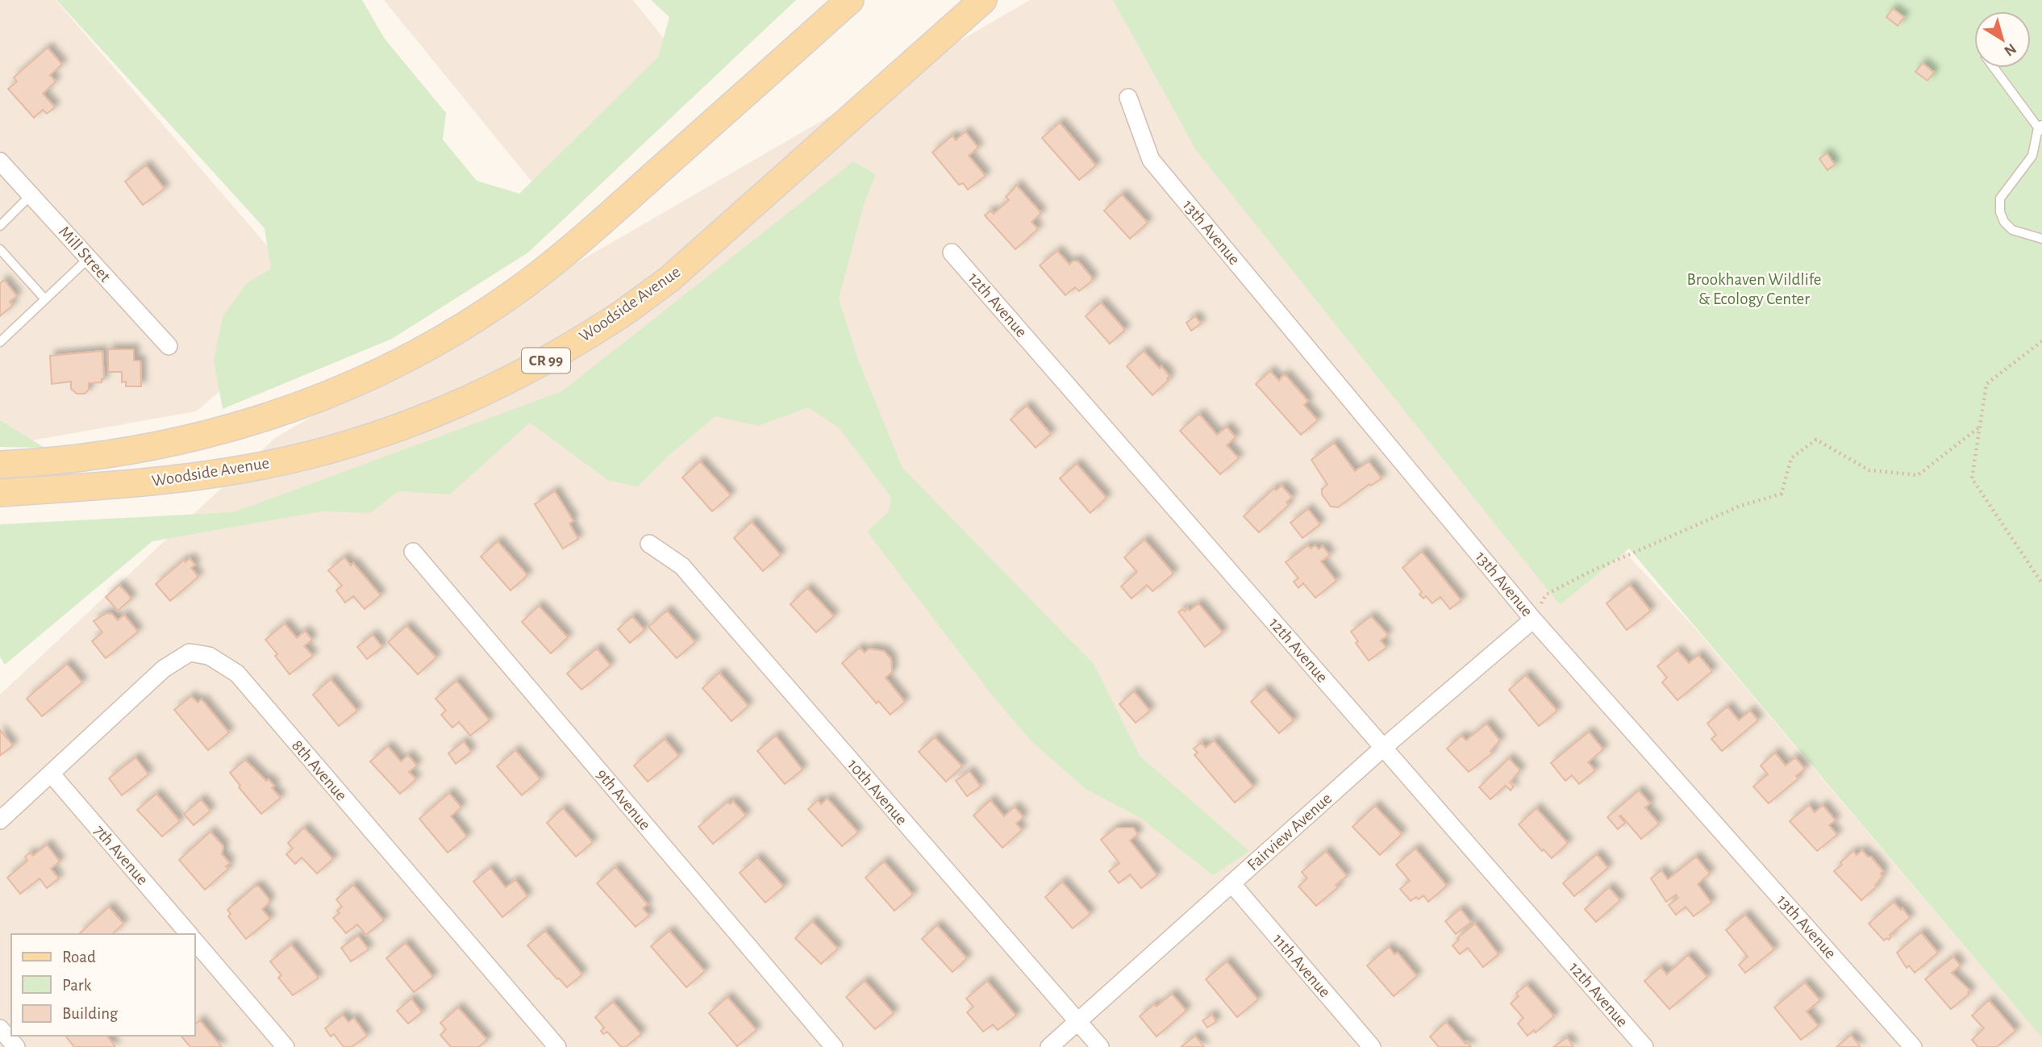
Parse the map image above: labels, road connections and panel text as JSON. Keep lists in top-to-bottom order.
{
  "streets": {
    "main road": ["Woodside Avenue", "CR 99"],
    "street": [
      "13th Avenue",
      "Mill Street",
      "12th Avenue",
      "8th Avenue",
      "10th Avenue",
      "9th Avenue",
      "Fairview Avenue",
      "7th Avenue",
      "11th Avenue"
    ]
  },
  "crossings": [
    ["13th Avenue", "Fairview Avenue"],
    ["12th Avenue", "Fairview Avenue"],
    ["8th Avenue", "7th Avenue"],
    ["10th Avenue", "Fairview Avenue"],
    ["Fairview Avenue", "11th Avenue"]
  ],
  "parks": ["Brookhaven Wildlife & Ecology Center"],
  "legend": ["Road", "Park", "Building"],
  "north": "bottom right"
}
